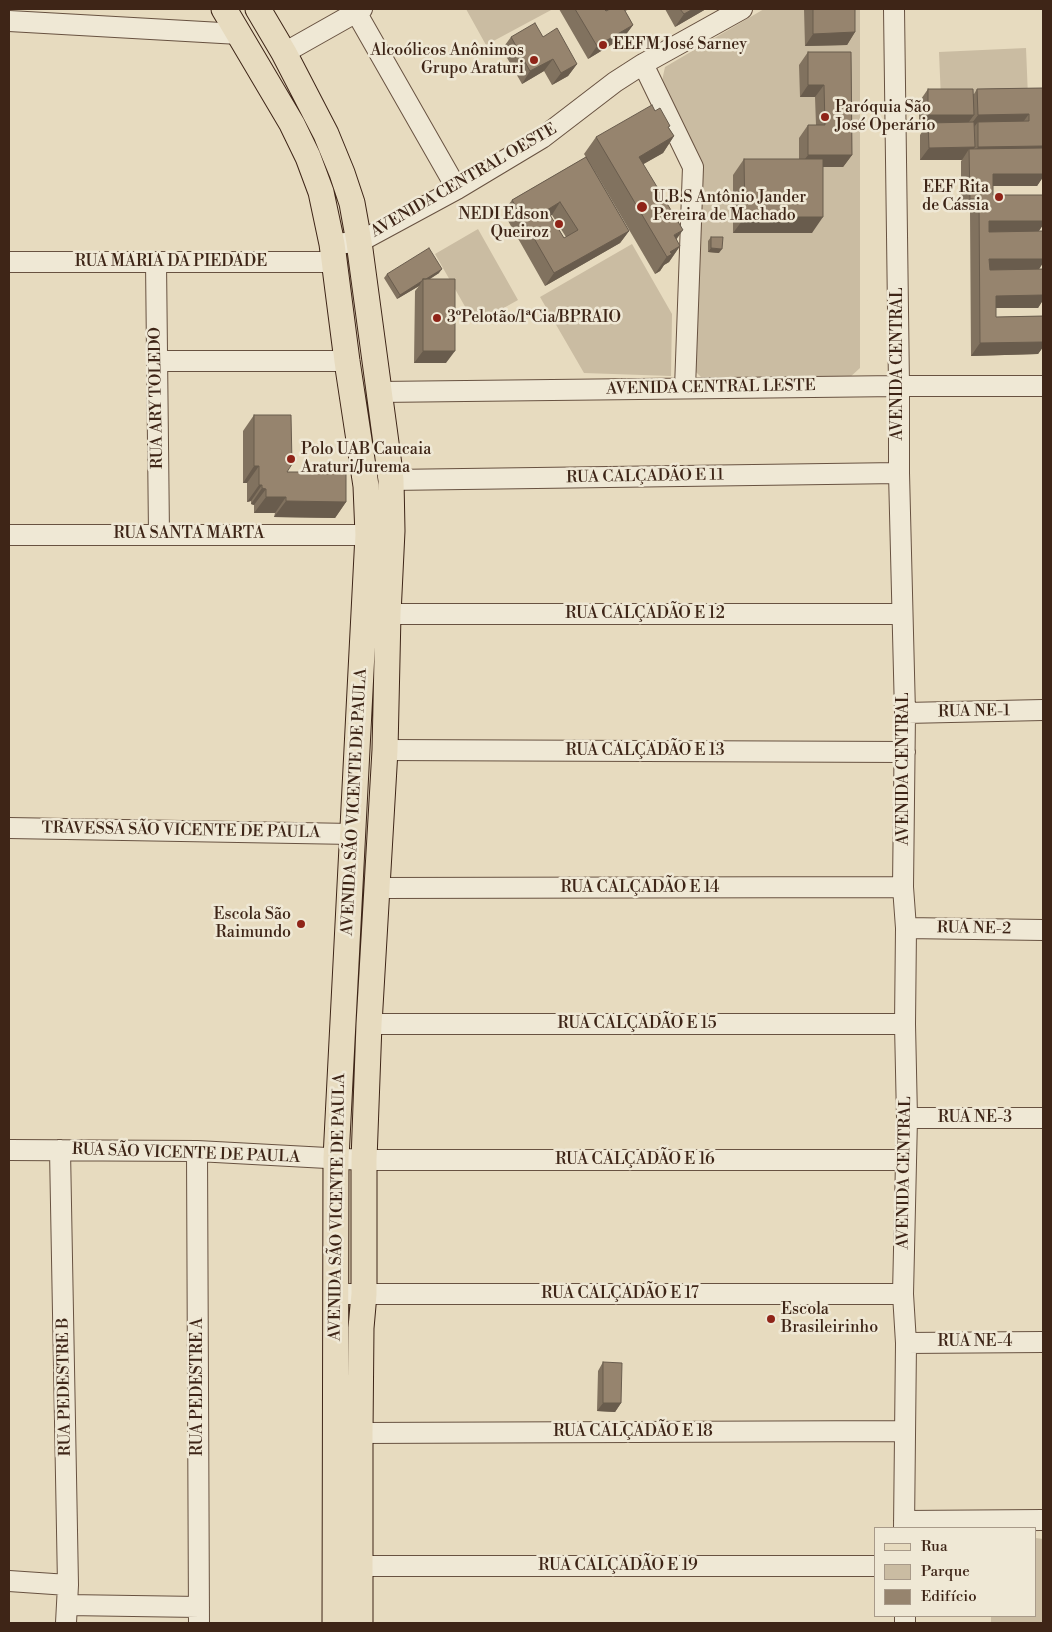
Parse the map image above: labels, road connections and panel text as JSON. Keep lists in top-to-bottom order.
{
  "streets": {
    "main road": ["AVENIDA SÃO VICENTE DE PAULA"],
    "street": [
      "AVENIDA CENTRAL OESTE",
      "RUA MARIA DA PIEDADE",
      "AVENIDA CENTRAL",
      "AVENIDA CENTRAL LESTE",
      "RUA ARY TOLEDO",
      "RUA CALÇADÃO E 11",
      "RUA SANTA MARTA",
      "RUA CALÇADÃO E 12",
      "RUA NE-1",
      "RUA CALÇADÃO E 13",
      "TRAVESSA SÃO VICENTE DE PAULA",
      "RUA CALÇADÃO E 14",
      "RUA NE-2",
      "RUA CALÇADÃO E 15",
      "RUA NE-3",
      "RUA SÃO VICENTE DE PAULA",
      "RUA CALÇADÃO E 16",
      "RUA CALÇADÃO E 17",
      "RUA NE-4",
      "RUA PEDESTRE B",
      "RUA PEDESTRE A",
      "RUA CALÇADÃO E 18",
      "RUA CALÇADÃO E 19"
    ]
  },
  "crossings": [
    ["AVENIDA CENTRAL OESTE", "RUA MARIA DA PIEDADE"],
    ["AVENIDA CENTRAL OESTE", "AVENIDA SÃO VICENTE DE PAULA"],
    ["RUA MARIA DA PIEDADE", "RUA ARY TOLEDO"],
    ["RUA MARIA DA PIEDADE", "AVENIDA SÃO VICENTE DE PAULA"],
    ["AVENIDA CENTRAL", "AVENIDA CENTRAL LESTE"],
    ["AVENIDA CENTRAL", "RUA CALÇADÃO E 11"],
    ["AVENIDA CENTRAL", "RUA CALÇADÃO E 12"],
    ["AVENIDA CENTRAL", "RUA NE-1"],
    ["AVENIDA CENTRAL", "RUA CALÇADÃO E 13"],
    ["AVENIDA CENTRAL", "RUA CALÇADÃO E 14"],
    ["AVENIDA CENTRAL", "RUA NE-2"],
    ["AVENIDA CENTRAL", "RUA CALÇADÃO E 15"],
    ["AVENIDA CENTRAL", "RUA NE-3"],
    ["AVENIDA CENTRAL", "RUA CALÇADÃO E 16"],
    ["AVENIDA CENTRAL", "RUA CALÇADÃO E 17"],
    ["AVENIDA CENTRAL", "RUA NE-4"],
    ["AVENIDA CENTRAL", "RUA CALÇADÃO E 18"],
    ["AVENIDA CENTRAL LESTE", "AVENIDA SÃO VICENTE DE PAULA"],
    ["RUA ARY TOLEDO", "RUA SANTA MARTA"],
    ["RUA CALÇADÃO E 11", "AVENIDA SÃO VICENTE DE PAULA"],
    ["RUA SANTA MARTA", "AVENIDA SÃO VICENTE DE PAULA"],
    ["RUA CALÇADÃO E 12", "AVENIDA SÃO VICENTE DE PAULA"],
    ["RUA CALÇADÃO E 13", "AVENIDA SÃO VICENTE DE PAULA"],
    ["AVENIDA SÃO VICENTE DE PAULA", "TRAVESSA SÃO VICENTE DE PAULA"],
    ["AVENIDA SÃO VICENTE DE PAULA", "RUA CALÇADÃO E 14"],
    ["AVENIDA SÃO VICENTE DE PAULA", "RUA CALÇADÃO E 15"],
    ["AVENIDA SÃO VICENTE DE PAULA", "RUA SÃO VICENTE DE PAULA"],
    ["AVENIDA SÃO VICENTE DE PAULA", "RUA CALÇADÃO E 16"],
    ["AVENIDA SÃO VICENTE DE PAULA", "RUA CALÇADÃO E 17"],
    ["AVENIDA SÃO VICENTE DE PAULA", "RUA CALÇADÃO E 18"],
    ["AVENIDA SÃO VICENTE DE PAULA", "RUA CALÇADÃO E 19"],
    ["RUA SÃO VICENTE DE PAULA", "RUA CALÇADÃO E 16"],
    ["RUA SÃO VICENTE DE PAULA", "RUA PEDESTRE B"],
    ["RUA SÃO VICENTE DE PAULA", "RUA PEDESTRE A"]
  ],
  "places": [
    "EEFM José Sarney",
    "Alcoólicos Anônimos Grupo Araturi",
    "Paróquia São José Operário",
    "EEF Rita de Cássia",
    "U.B.S Antônio Jander Pereira de Machado",
    "NEDI Edson Queiroz",
    "3ºPelotão/1ªCia/BPRAIO",
    "Polo UAB Caucaia Araturi/Jurema",
    "Escola São Raimundo",
    "Escola Brasileirinho"
  ],
  "legend": ["Rua", "Parque", "Edifício"]
}
